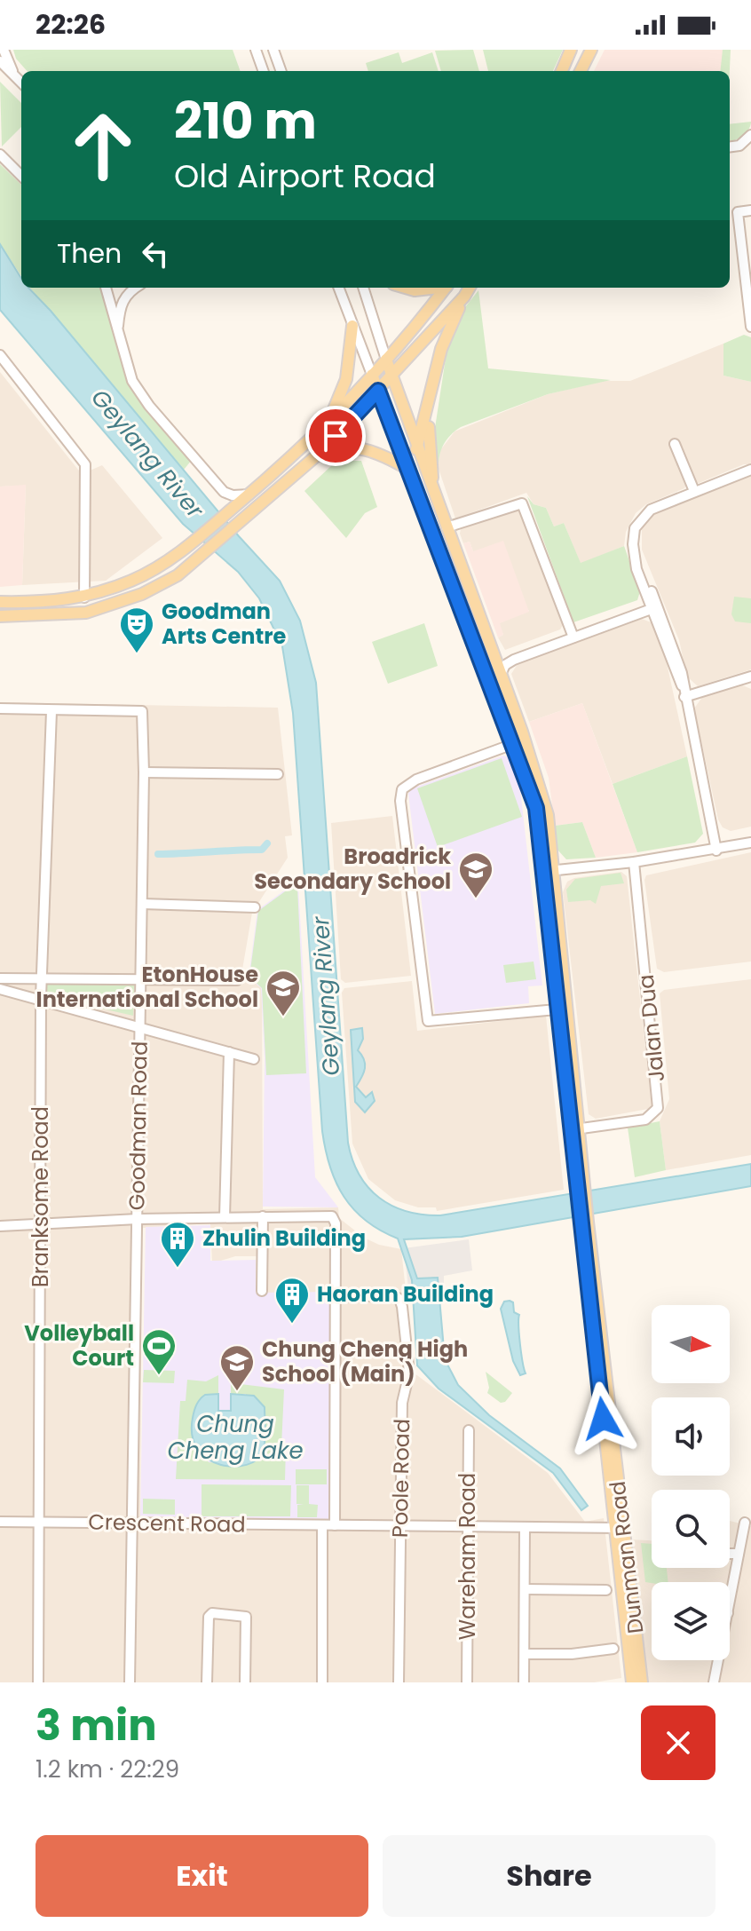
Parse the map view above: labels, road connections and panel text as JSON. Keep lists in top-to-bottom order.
{
  "streets": {
    "main road": ["Dunman Road"],
    "street": [
      "Jalan Dua",
      "Goodman Road",
      "Branksome Road",
      "Poole Road",
      "Crescent Road",
      "Wareham Road"
    ]
  },
  "crossings": [
    ["Jalan Dua", "Dunman Road"],
    ["Goodman Road", "Branksome Road"],
    ["Goodman Road", "Crescent Road"],
    ["Branksome Road", "Crescent Road"],
    ["Poole Road", "Crescent Road"],
    ["Crescent Road", "Wareham Road"],
    ["Crescent Road", "Dunman Road"]
  ],
  "water": ["Geylang River", "Chung Cheng Lake"],
  "places": {
    "theatre": ["Goodman Arts Centre"],
    "school or university": ["Broadrick Secondary School", "EtonHouse International School", "Chung Cheng High School (Main)"],
    "building": ["Zhulin Building", "Haoran Building"],
    "sports": ["Volleyball Court"]
  },
  "north": "right",
  "page": {
    "status": "22:26",
    "turn": ["210 m", "Old Airport Road"],
    "then": "Then",
    "heading": ["3 min", "1.2 km · 22:29"],
    "buttons": ["Exit", "Share"]
  }
}
